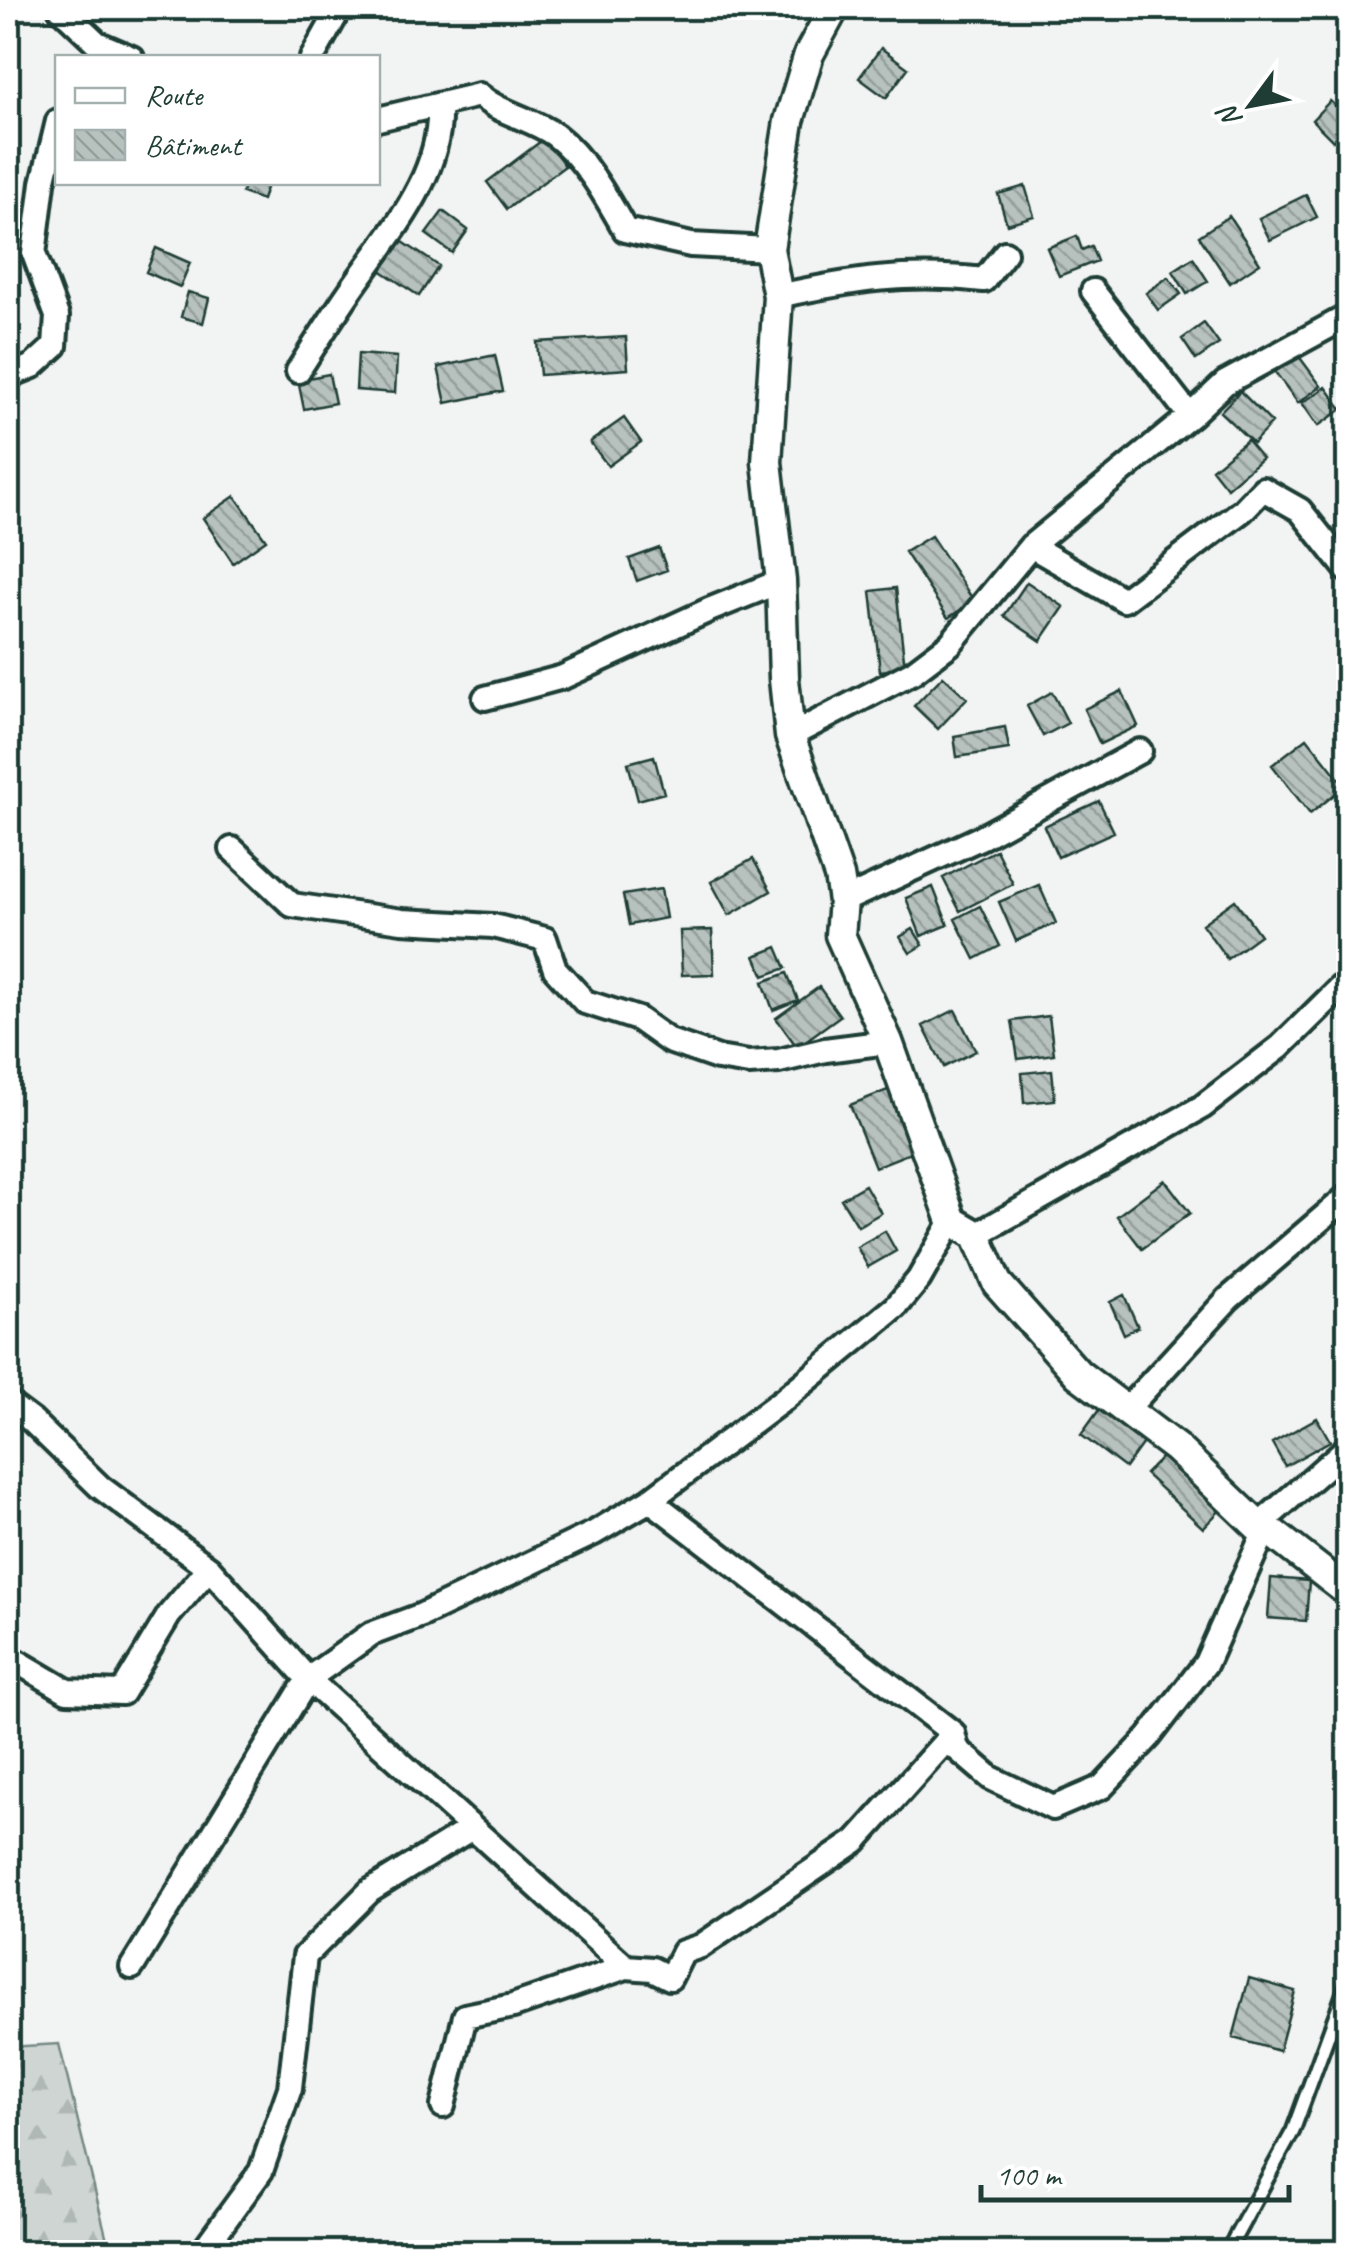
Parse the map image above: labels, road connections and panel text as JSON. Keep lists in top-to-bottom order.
{
  "legend": ["Route", "Bâtiment"],
  "scale_bar": "100 m",
  "north": "bottom left"
}
